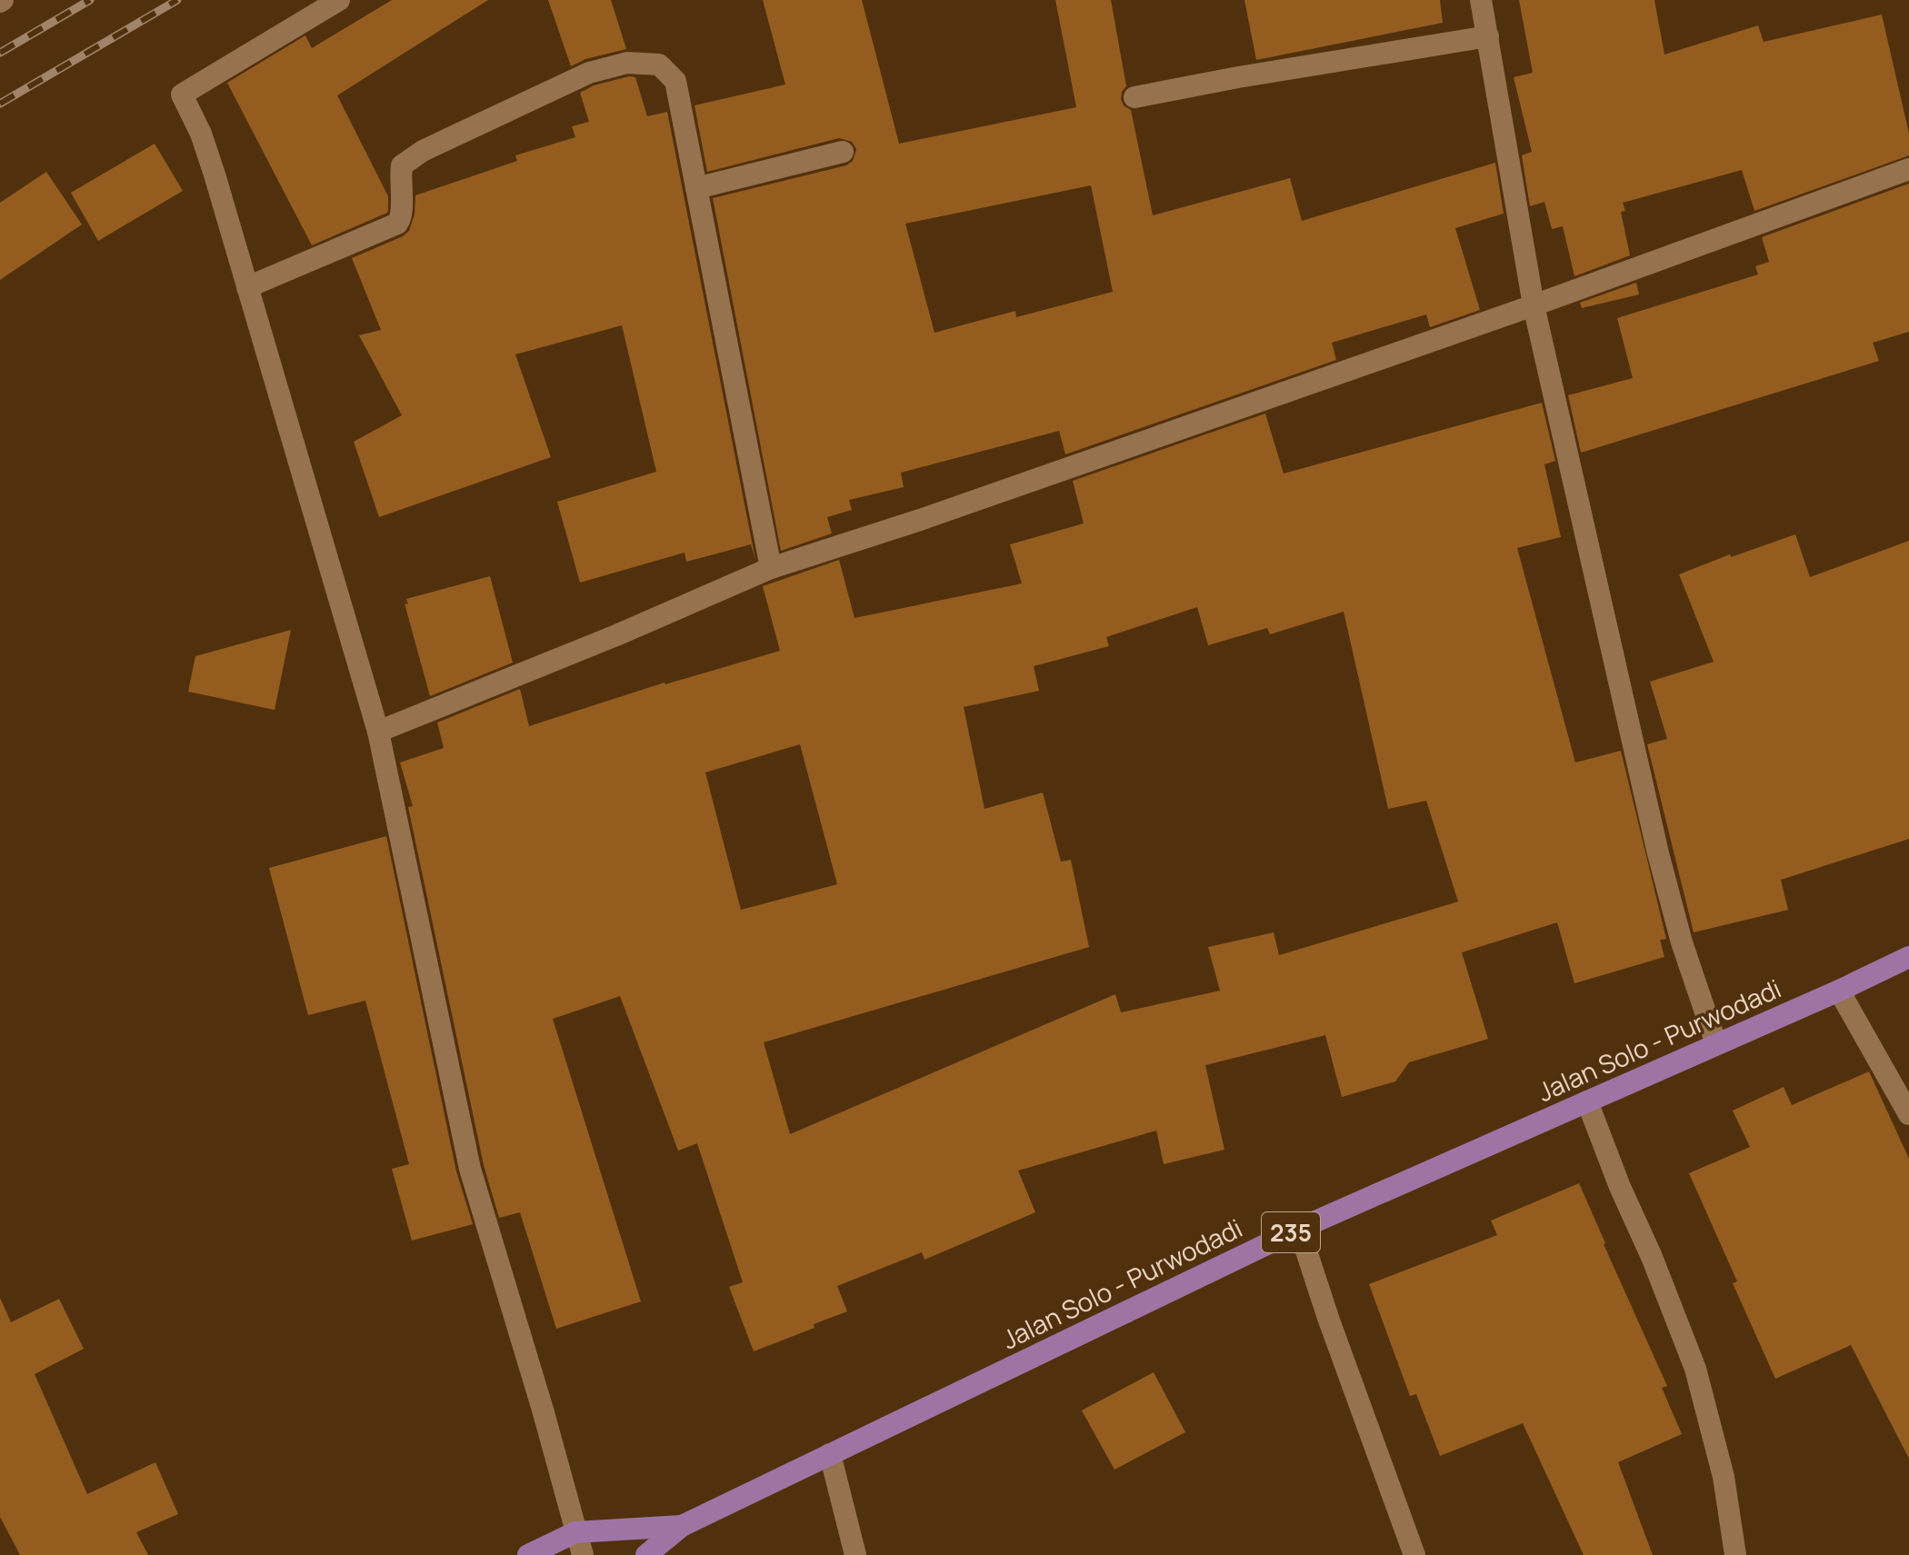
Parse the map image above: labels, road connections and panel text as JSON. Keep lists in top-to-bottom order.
{
  "streets": {
    "main road": ["Jalan Solo - Purwodadi", "235"]
  }
}
